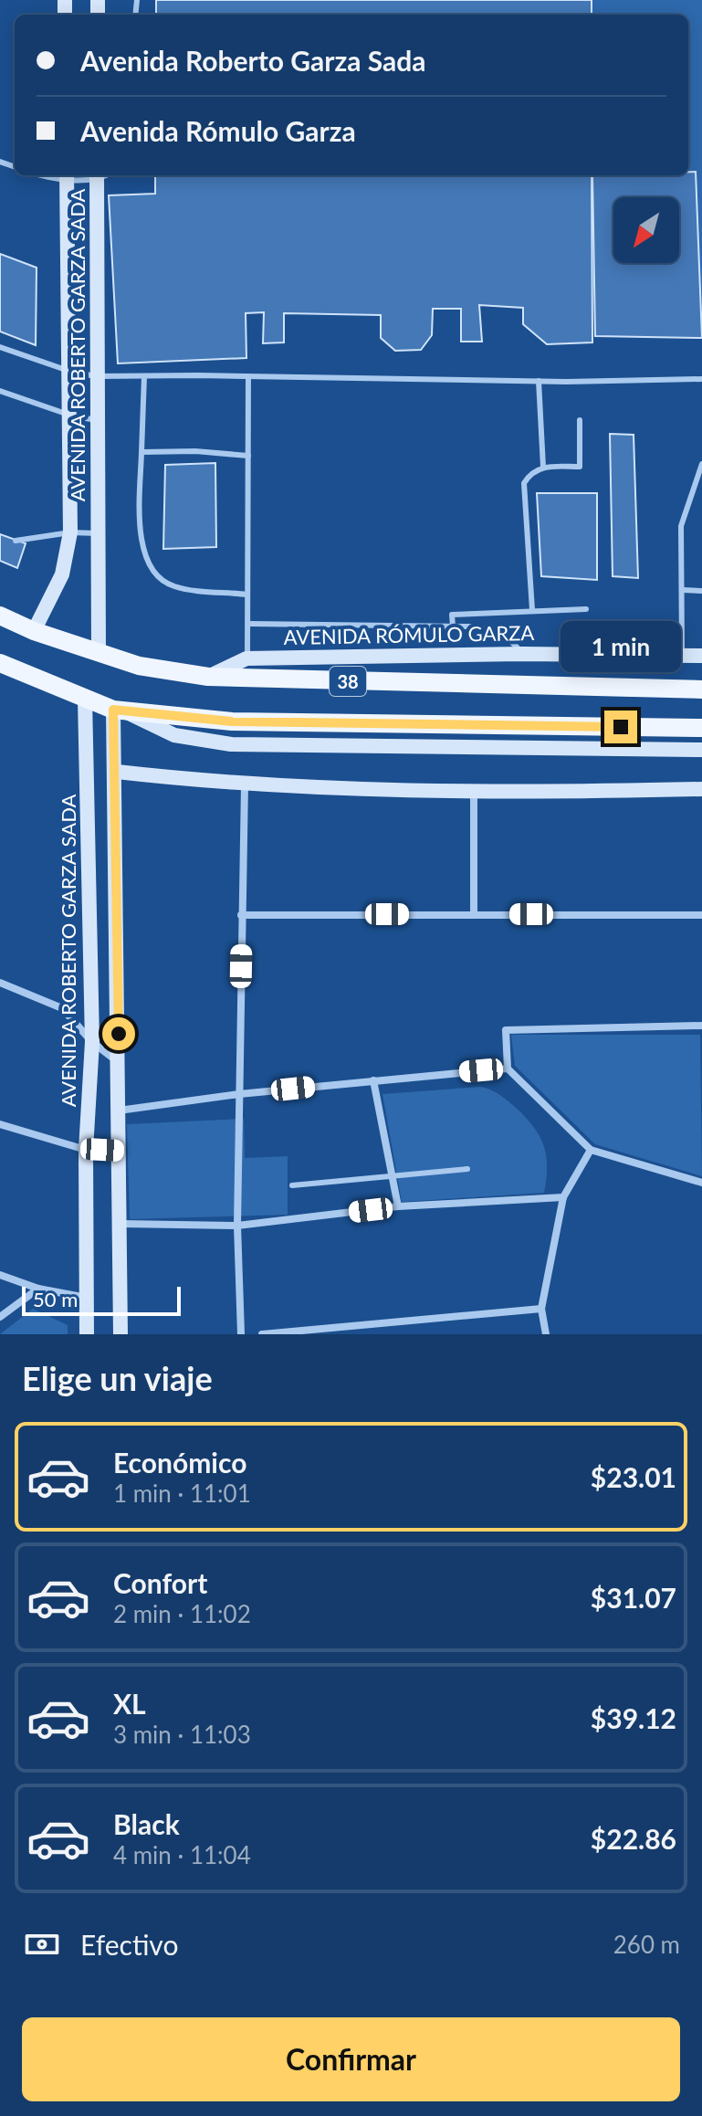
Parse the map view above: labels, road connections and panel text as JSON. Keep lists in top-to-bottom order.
{
  "streets": {
    "main road": ["38"],
    "street": ["AVENIDA ROBERTO GARZA SADA", "AVENIDA RÓMULO GARZA"]
  },
  "crossings": [
    ["AVENIDA ROBERTO GARZA SADA", "38"],
    ["AVENIDA RÓMULO GARZA", "38"]
  ],
  "scale_bar": "50 m",
  "north": "bottom left",
  "page": {
    "banner": ["Avenida Roberto Garza Sada", "Avenida Rómulo Garza"],
    "bubble": "1 min",
    "scale": "50 m",
    "heading": "Elige un viaje",
    "list": [
      {
        "name": "Económico",
        "note": "1 min · 11:01",
        "value": "$23.01"
      },
      {
        "name": "Confort",
        "note": "2 min · 11:02",
        "value": "$31.07"
      },
      {
        "name": "XL",
        "note": "3 min · 11:03",
        "value": "$39.12"
      },
      {
        "name": "Black",
        "note": "4 min · 11:04",
        "value": "$22.86"
      }
    ],
    "pay": ["Efectivo", "260 m"],
    "buttons": "Confirmar"
  }
}
